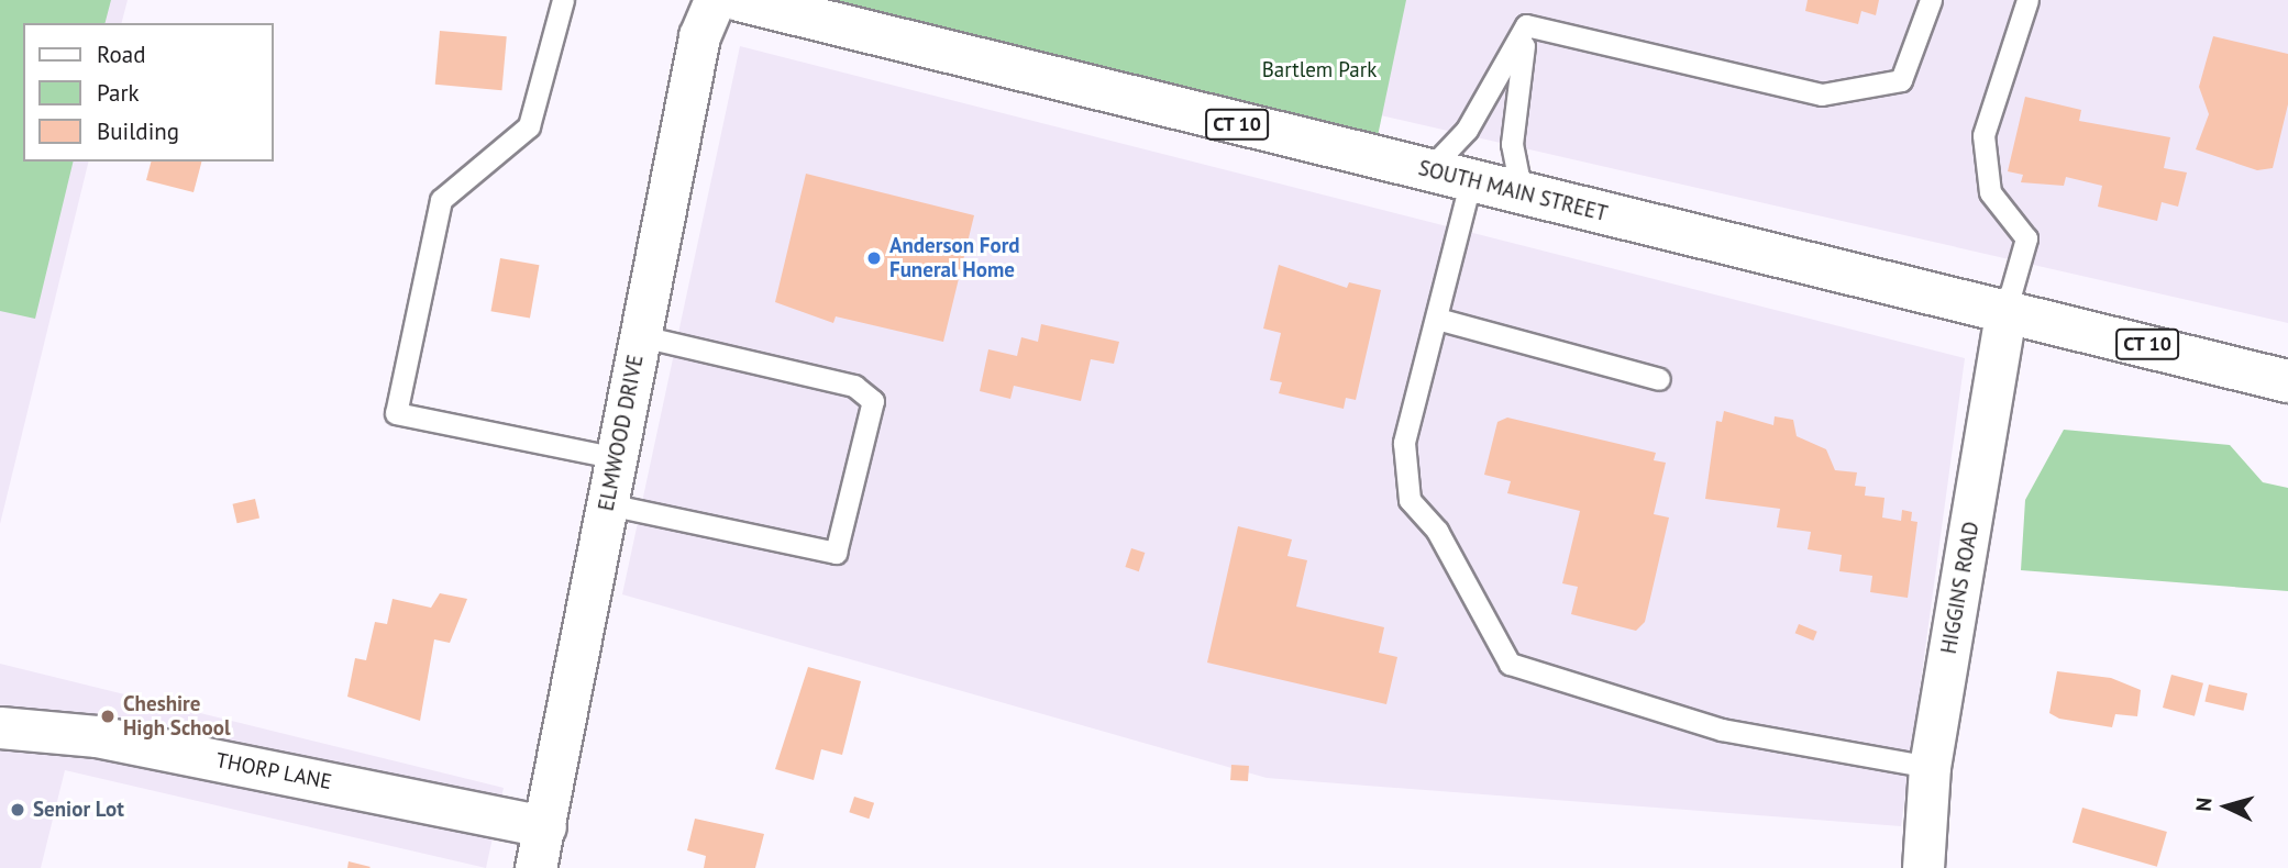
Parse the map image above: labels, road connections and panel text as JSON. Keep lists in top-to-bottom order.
{
  "streets": {
    "highway": ["CT 10", "SOUTH MAIN STREET"],
    "street": ["ELMWOOD DRIVE", "HIGGINS ROAD", "THORP LANE"]
  },
  "crossings": [
    ["SOUTH MAIN STREET", "HIGGINS ROAD"],
    ["ELMWOOD DRIVE", "THORP LANE"]
  ],
  "parks": ["Bartlem Park"],
  "places": ["Anderson Ford Funeral Home", "Cheshire High School", "Senior Lot"],
  "legend": ["Road", "Park", "Building"],
  "north": "left"
}
